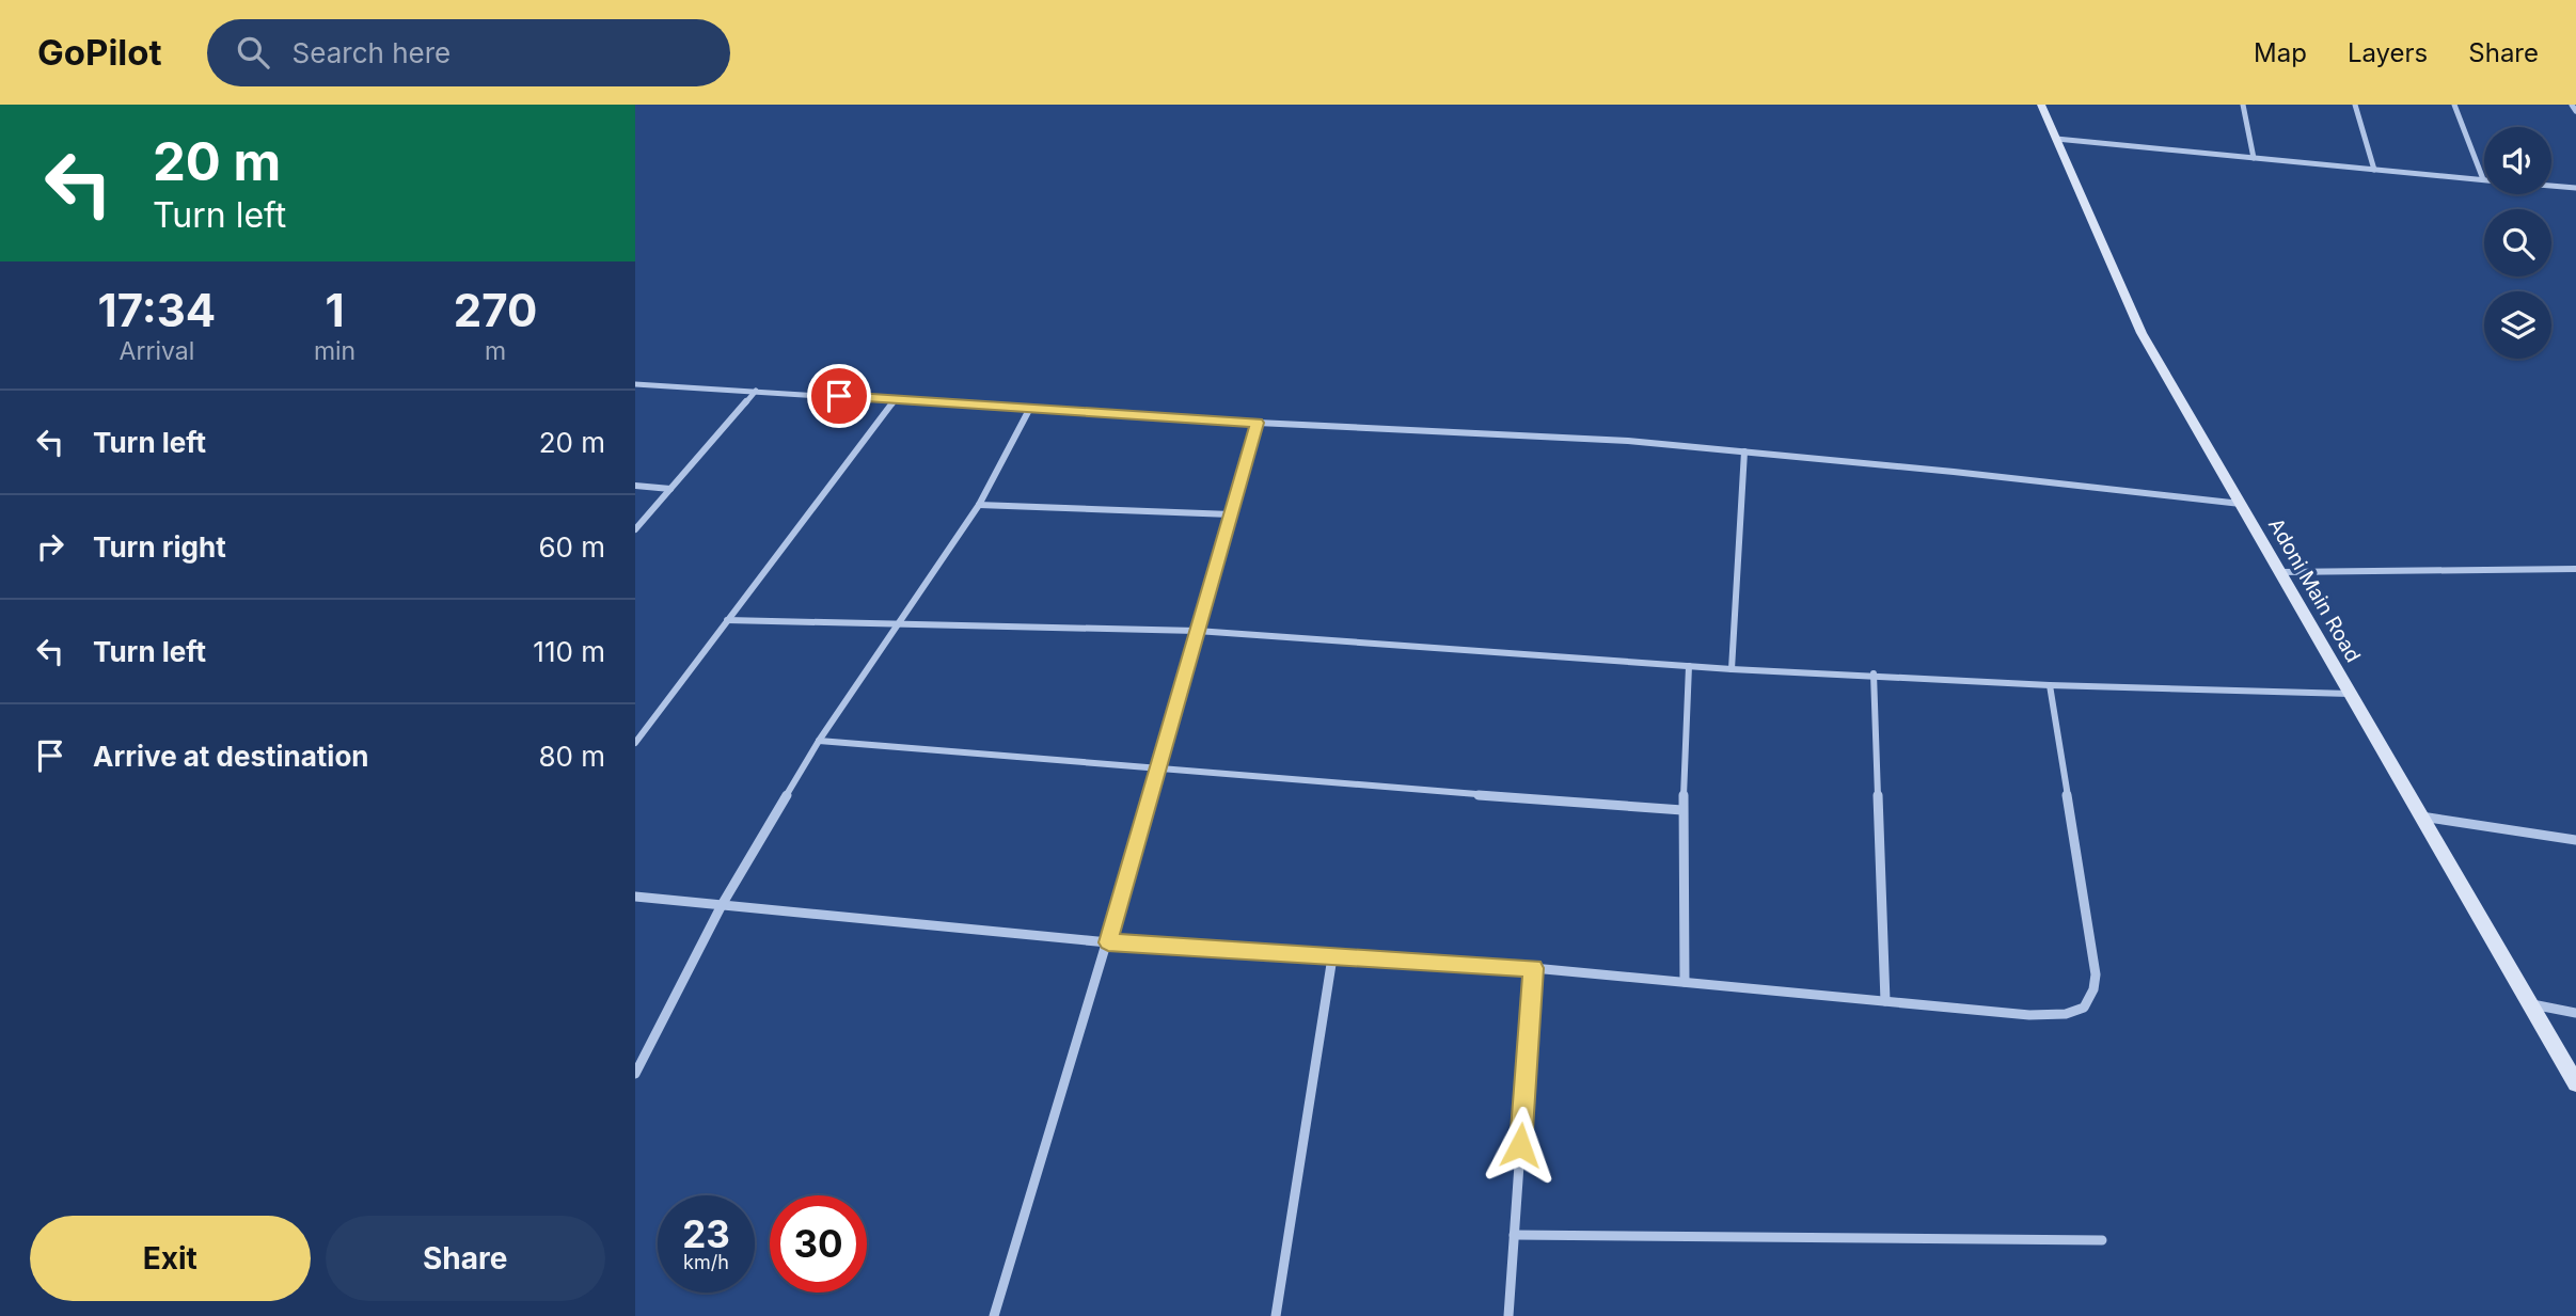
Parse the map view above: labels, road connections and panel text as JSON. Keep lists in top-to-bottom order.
{
  "streets": {
    "street": ["Adoni Main Road"]
  },
  "page": {
    "header": "GoPilot",
    "search": "Search here",
    "nav": ["Map", "Layers", "Share"],
    "turn": ["20 m", "Turn left"],
    "eta": [
      "17:34",
      "Arrival",
      "1",
      "min",
      "270",
      "m"
    ],
    "list": [
      {
        "name": "Turn left",
        "value": "20 m"
      },
      {
        "name": "Turn right",
        "value": "60 m"
      },
      {
        "name": "Turn left",
        "value": "110 m"
      },
      {
        "name": "Arrive at destination",
        "value": "80 m"
      }
    ],
    "speed": "23 km/h",
    "limit": "30",
    "buttons": ["Exit", "Share"]
  }
}
